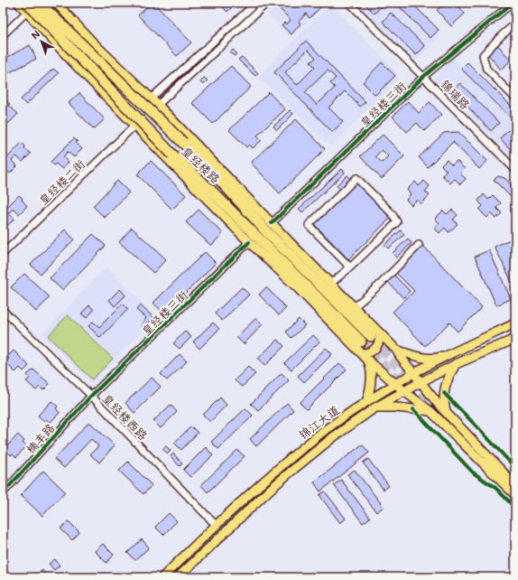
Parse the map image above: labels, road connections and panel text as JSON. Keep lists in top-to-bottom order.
{
  "streets": {
    "highway": ["皇经楼路"],
    "main road": ["锦江大道"],
    "street": [
      "锦瑞路",
      "皇经楼三街",
      "皇经楼二街",
      "皇经楼西路",
      "楠丰路"
    ]
  },
  "crossings": [
    ["锦瑞路", "皇经楼三街"],
    ["皇经楼三街", "皇经楼西路"],
    ["皇经楼三街", "楠丰路"],
    ["皇经楼西路", "锦江大道"],
    ["皇经楼西路", "楠丰路"]
  ],
  "north": "top left"
}
